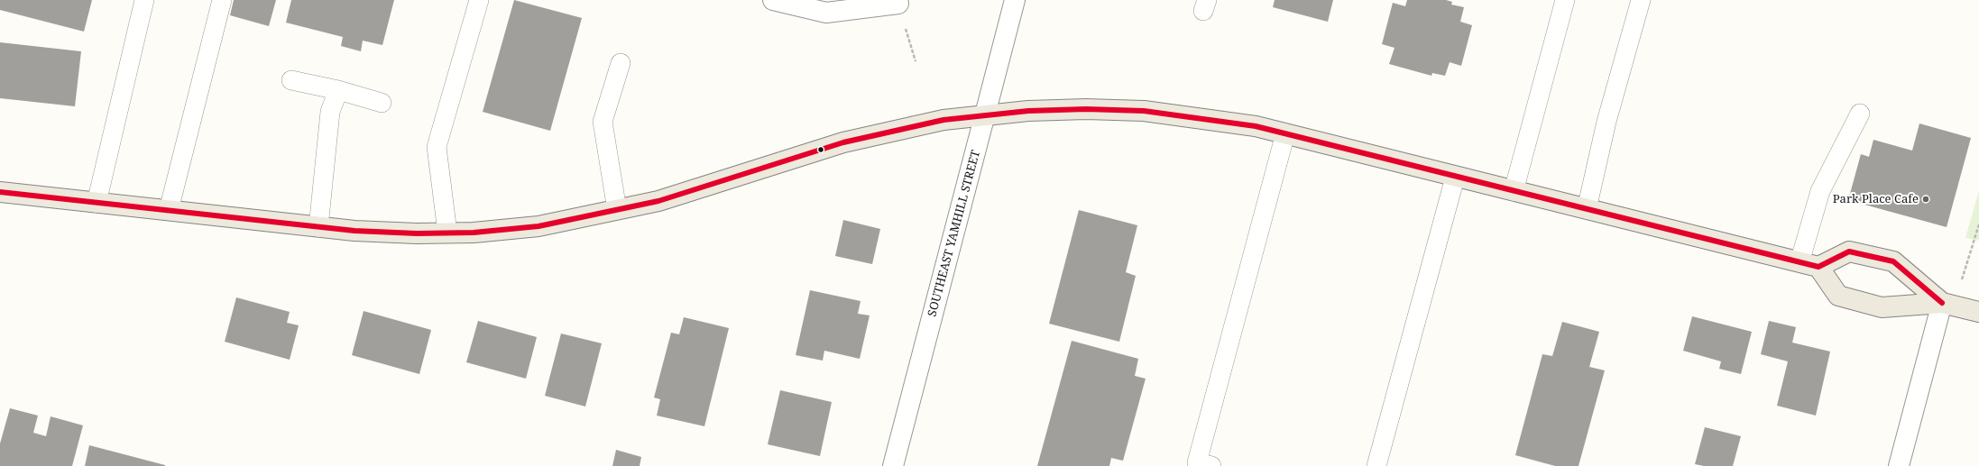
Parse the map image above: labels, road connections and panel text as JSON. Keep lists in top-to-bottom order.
{
  "streets": {
    "street": ["SOUTHEAST YAMHILL STREET"]
  },
  "places": ["Park Place Cafe"]
}
